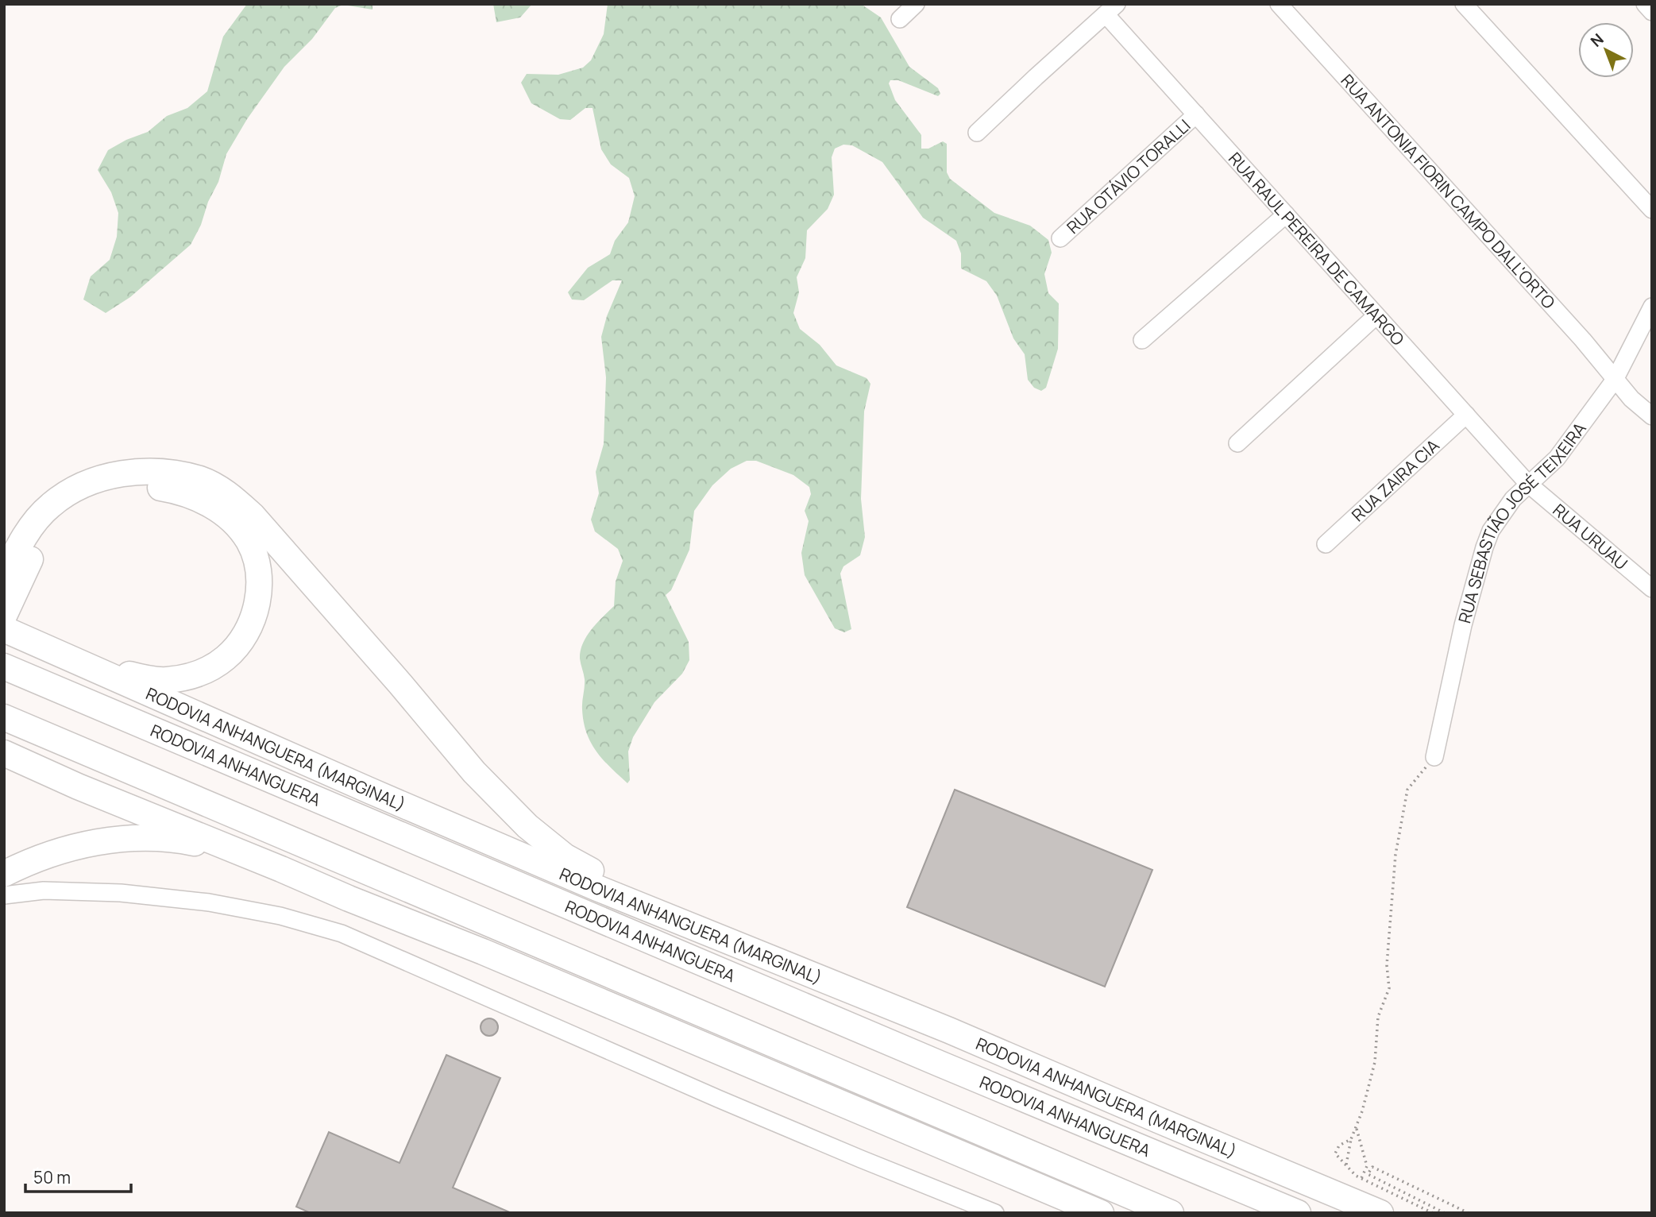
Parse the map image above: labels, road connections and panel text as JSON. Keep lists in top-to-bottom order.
{
  "streets": {
    "highway": ["RODOVIA ANHANGUERA (MARGINAL)", "RODOVIA ANHANGUERA"],
    "street": [
      "RUA OTÁVIO TORALLI",
      "RUA ANTONIA FIORIN CAMPO DALL'ORTO",
      "RUA RAUL PEREIRA DE CAMARGO",
      "RUA ZAIRA CIA",
      "RUA SEBASTIÃO JOSÉ TEIXEIRA",
      "RUA URUAU"
    ]
  },
  "crossings": [
    ["RUA OTÁVIO TORALLI", "RUA RAUL PEREIRA DE CAMARGO"],
    ["RUA ANTONIA FIORIN CAMPO DALL'ORTO", "RUA SEBASTIÃO JOSÉ TEIXEIRA"],
    ["RUA RAUL PEREIRA DE CAMARGO", "RUA ZAIRA CIA"],
    ["RUA RAUL PEREIRA DE CAMARGO", "RUA SEBASTIÃO JOSÉ TEIXEIRA"],
    ["RUA RAUL PEREIRA DE CAMARGO", "RUA URUAU"],
    ["RUA SEBASTIÃO JOSÉ TEIXEIRA", "RUA URUAU"]
  ],
  "scale_bar": "50 m",
  "north": "top left"
}
